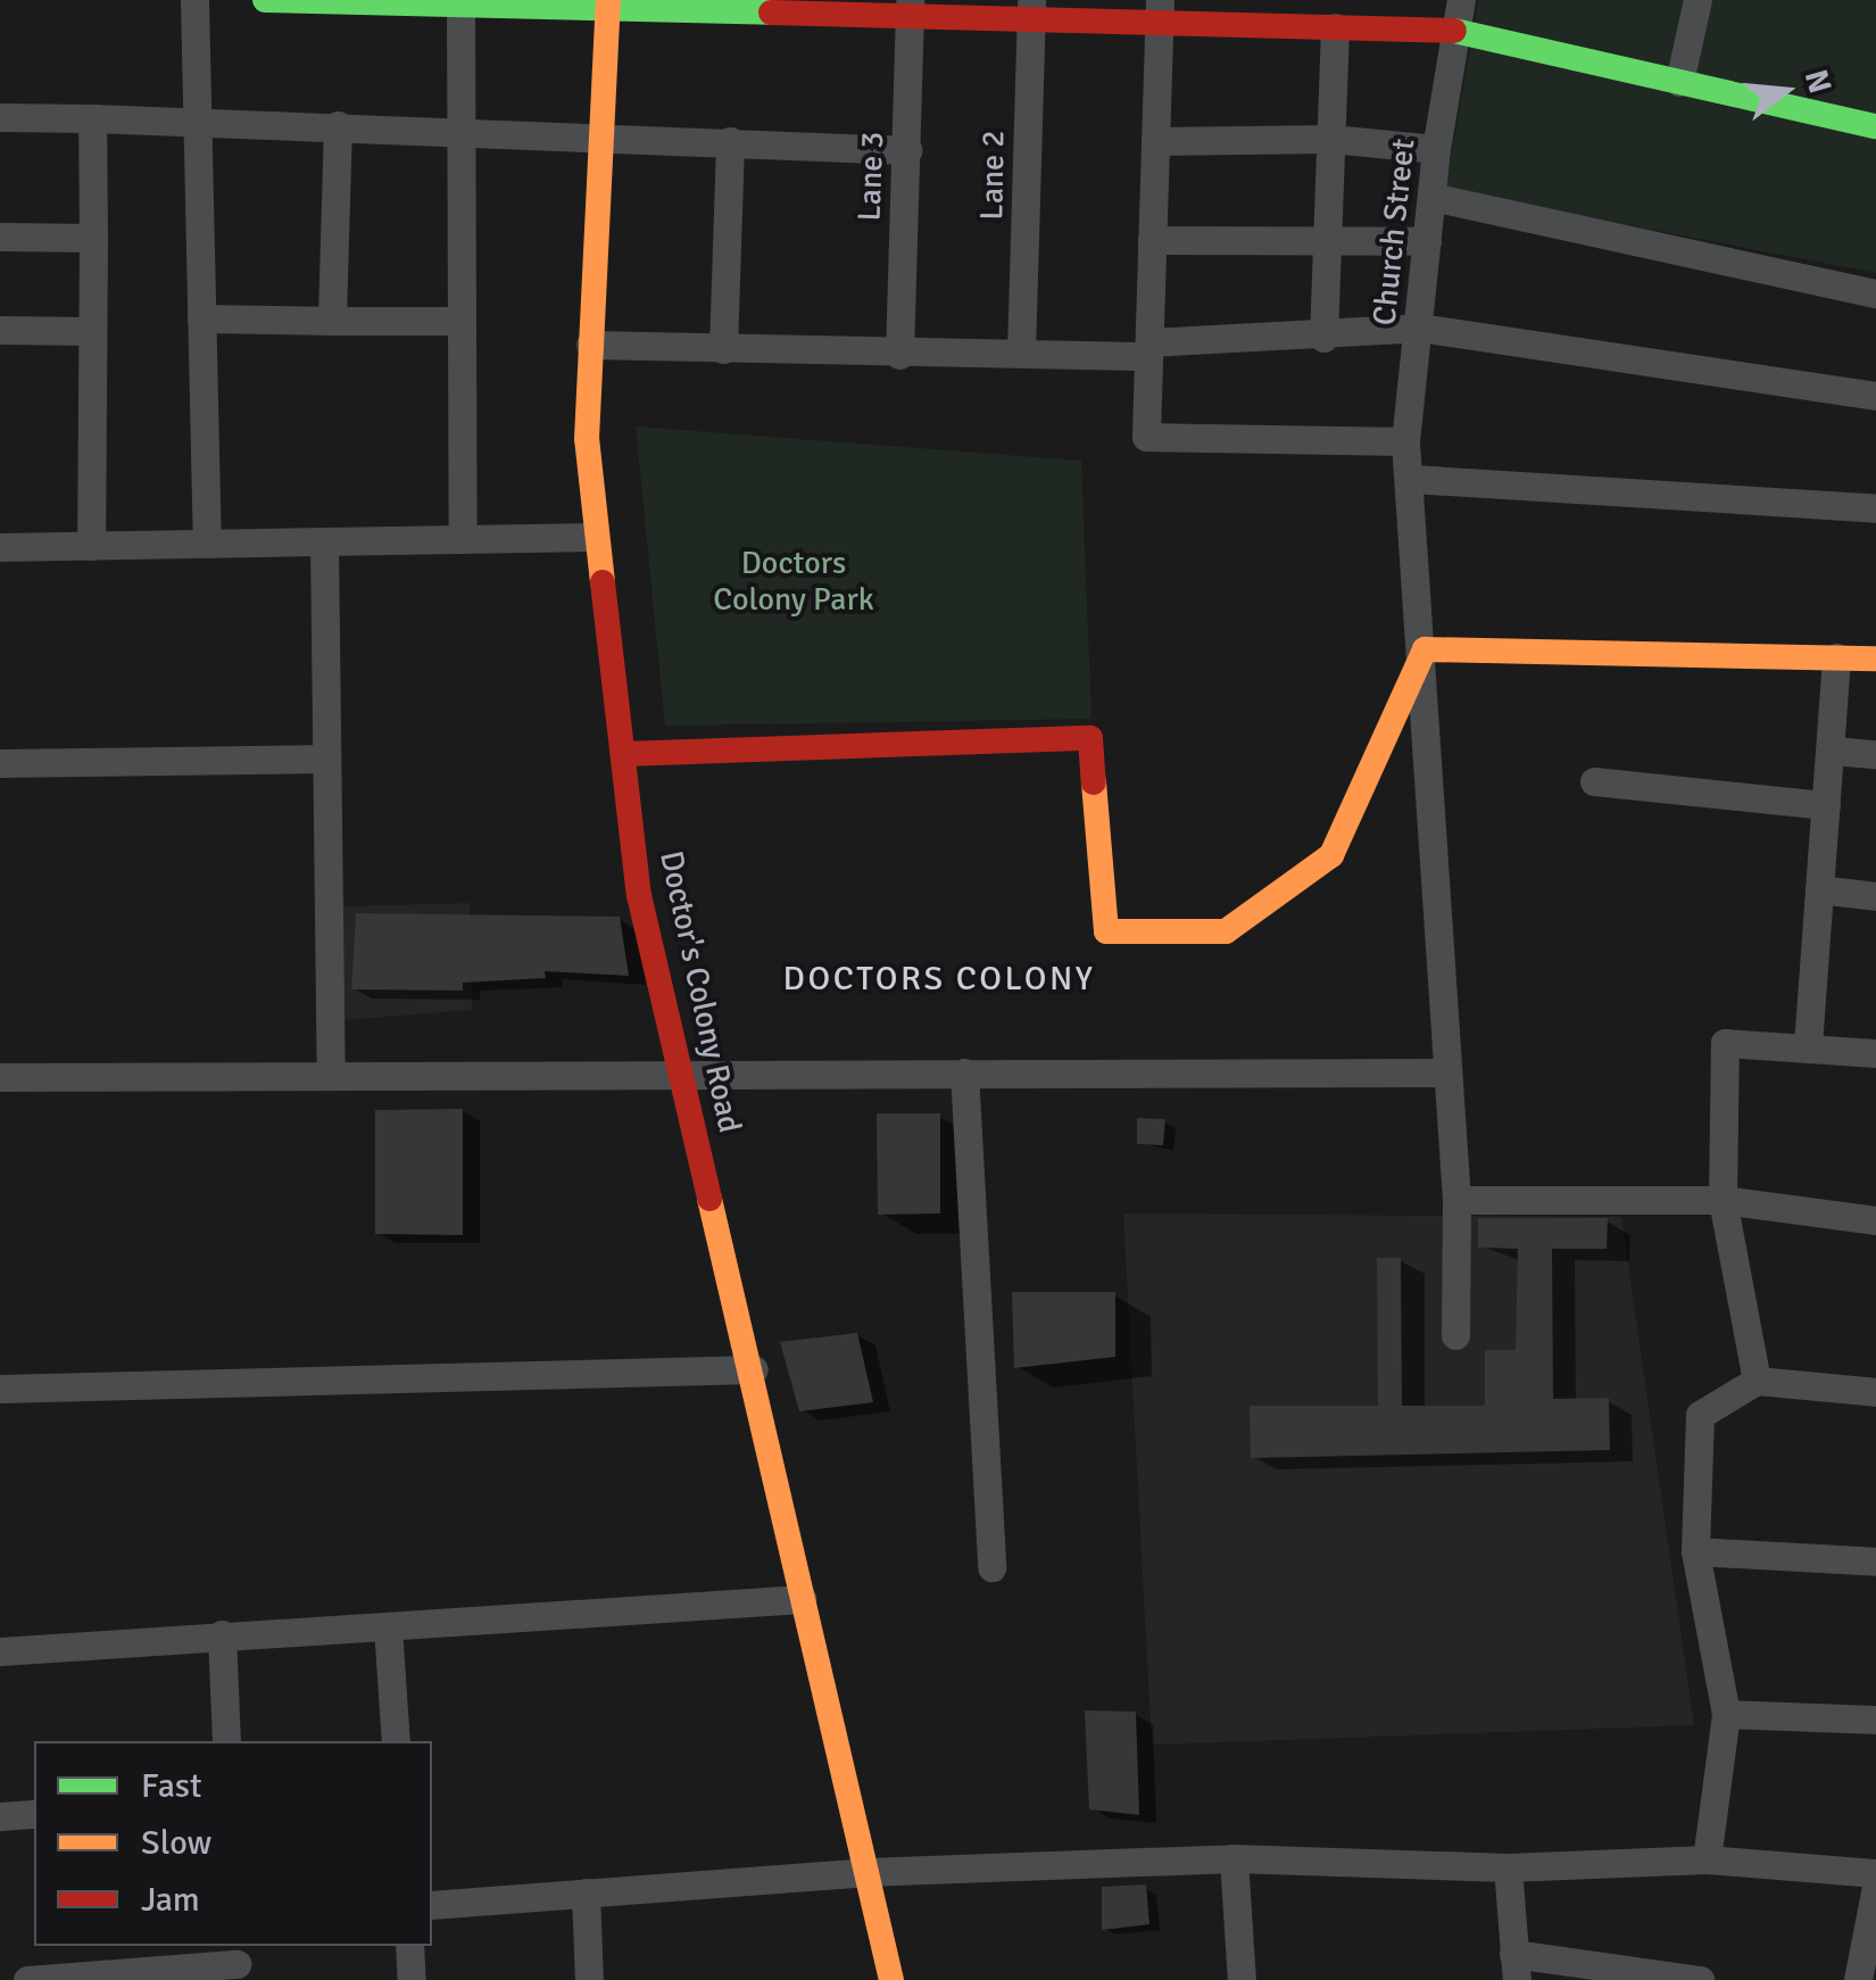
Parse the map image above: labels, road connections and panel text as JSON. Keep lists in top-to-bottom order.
{
  "streets": {
    "street": [
      "Lane 2",
      "Lane 3",
      "Church Street",
      "Doctor's Colony Road"
    ]
  },
  "districts": ["DOCTORS COLONY"],
  "parks": ["Doctors Colony Park"],
  "legend": ["Fast", "Slow", "Jam"],
  "north": "right"
}
